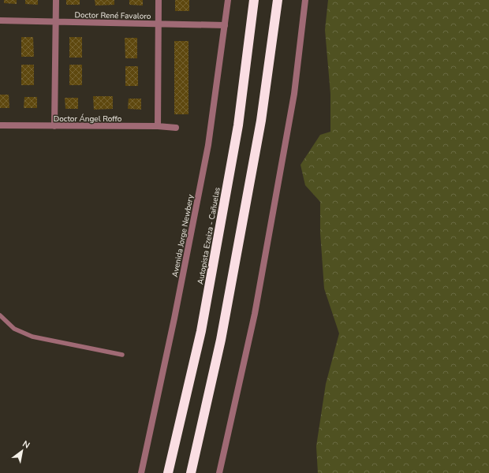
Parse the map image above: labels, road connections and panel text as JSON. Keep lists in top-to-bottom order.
{
  "streets": {
    "highway": ["Autopista Ezeiza - Cañuelas"],
    "street": ["Doctor René Favaloro", "Doctor Ángel Roffo", "Avenida Jorge Newbery"]
  },
  "crossings": [
    ["Doctor René Favaloro", "Avenida Jorge Newbery"]
  ],
  "north": "top right"
}
